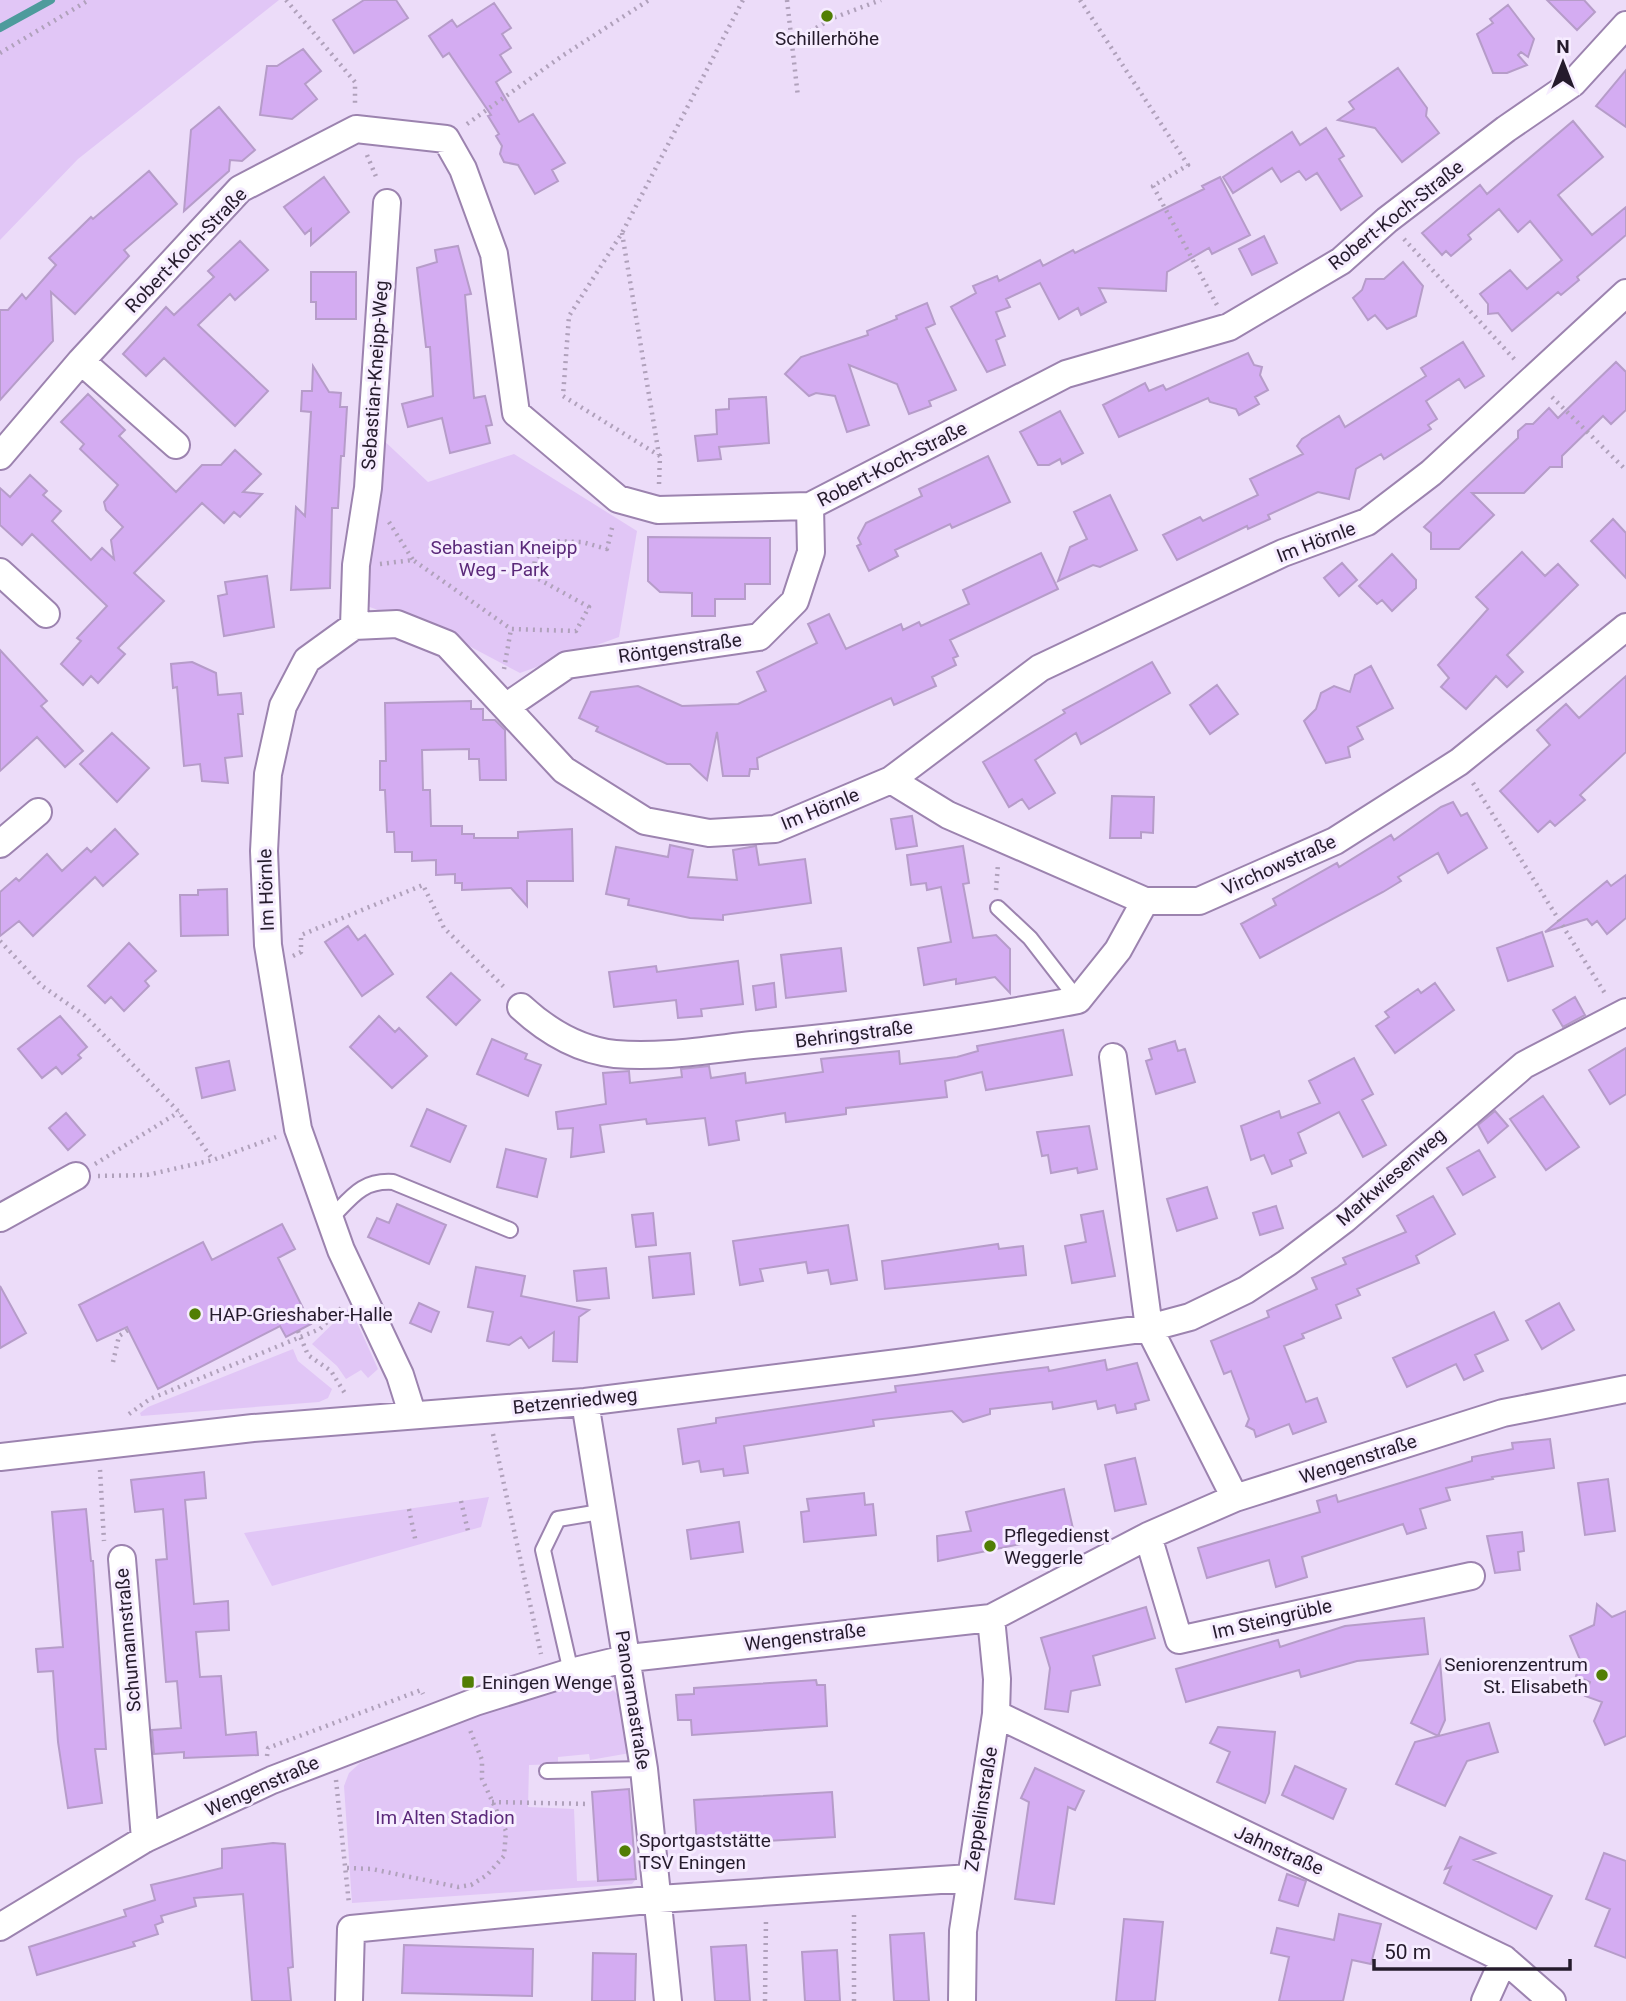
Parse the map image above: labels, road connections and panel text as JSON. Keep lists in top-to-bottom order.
{
  "streets": {
    "street": [
      "Robert-Koch-Straße",
      "Sebastian-Kneipp-Weg",
      "Im Hörnle",
      "Röntgenstraße",
      "Virchowstraße",
      "Behringstraße",
      "Markwiesenweg",
      "Betzenriedweg",
      "Wengenstraße",
      "Im Steingrüble",
      "Schumannstraße",
      "Panoramastraße",
      "Zeppelinstraße",
      "Jahnstraße"
    ]
  },
  "crossings": [
    ["Robert-Koch-Straße", "Röntgenstraße"],
    ["Sebastian-Kneipp-Weg", "Im Hörnle"],
    ["Im Hörnle", "Röntgenstraße"],
    ["Im Hörnle", "Virchowstraße"],
    ["Im Hörnle", "Betzenriedweg"],
    ["Markwiesenweg", "Betzenriedweg"],
    ["Betzenriedweg", "Schumannstraße"],
    ["Betzenriedweg", "Panoramastraße"],
    ["Wengenstraße", "Im Steingrüble"],
    ["Wengenstraße", "Schumannstraße"],
    ["Wengenstraße", "Panoramastraße"],
    ["Wengenstraße", "Zeppelinstraße"],
    ["Zeppelinstraße", "Jahnstraße"]
  ],
  "parks": ["Sebastian Kneipp Weg - Park", "Im Alten Stadion"],
  "places": {
    "other": [
      "Schillerhöhe",
      "HAP-Grieshaber-Halle",
      "Pflegedienst Weggerle",
      "Seniorenzentrum St. Elisabeth",
      "Sportgaststätte TSV Eningen"
    ],
    "transit": ["Eningen Wenge"]
  },
  "scale_bar": "50 m",
  "north": "top"
}
